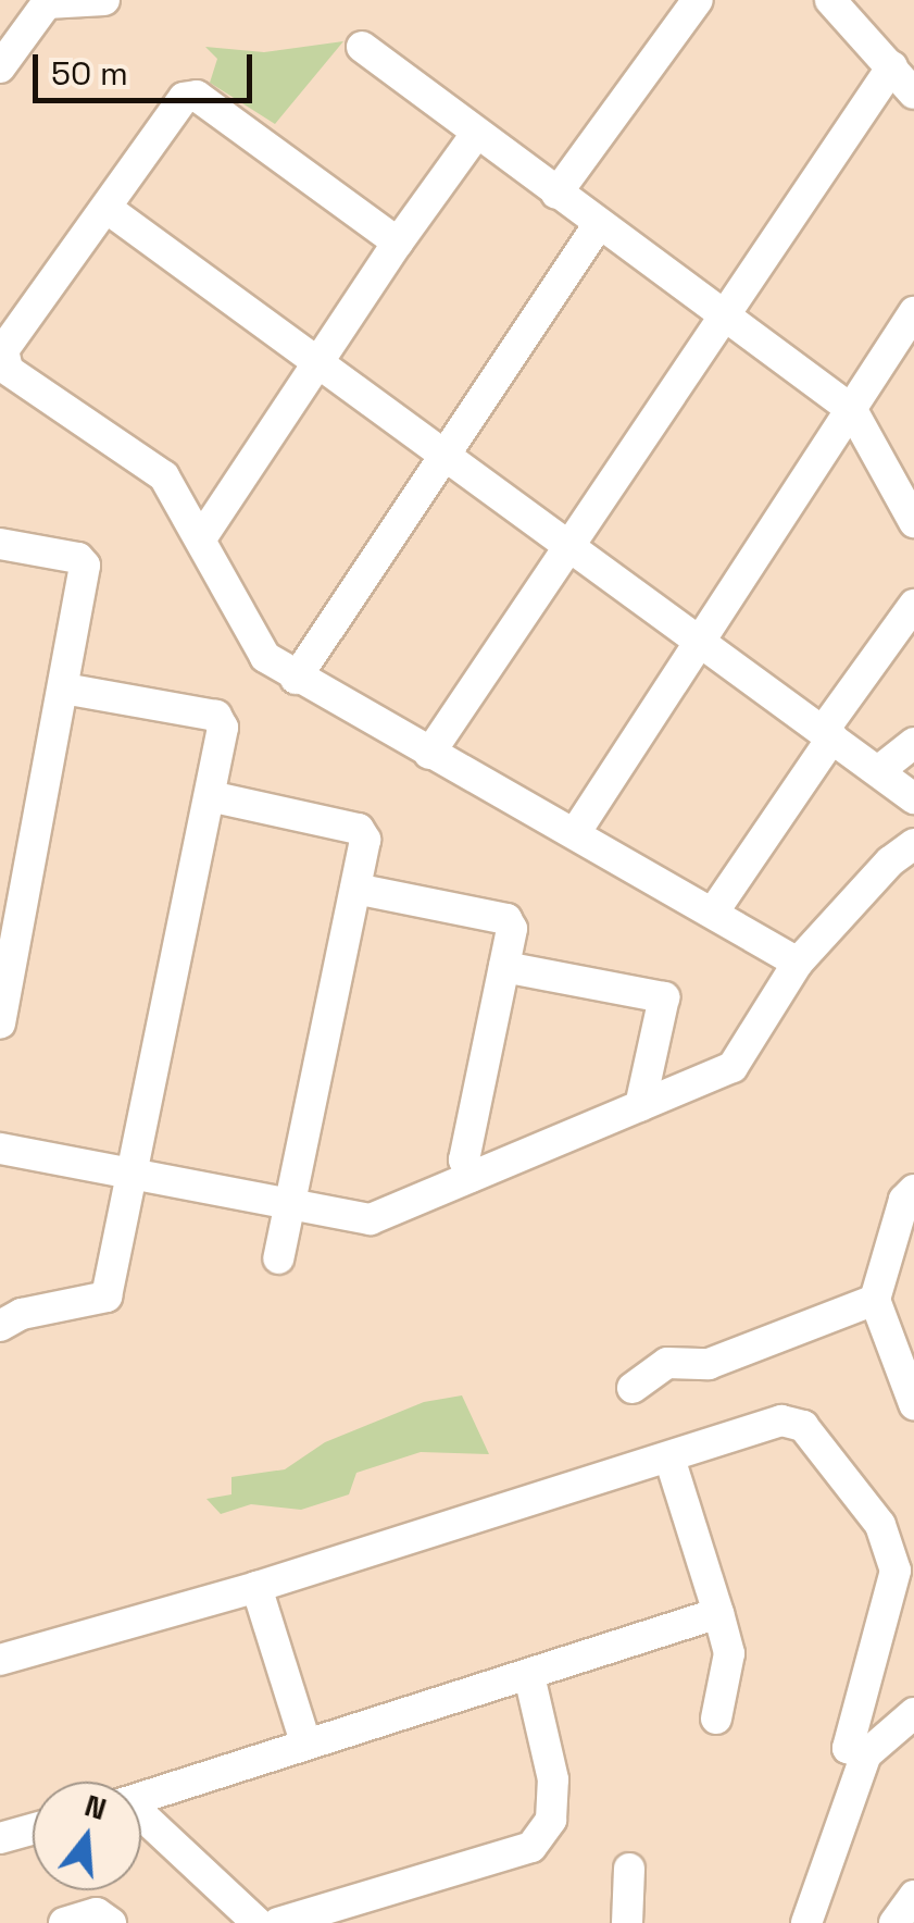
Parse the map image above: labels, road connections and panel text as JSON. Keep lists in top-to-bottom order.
{
  "scale_bar": "50 m",
  "north": "top"
}
